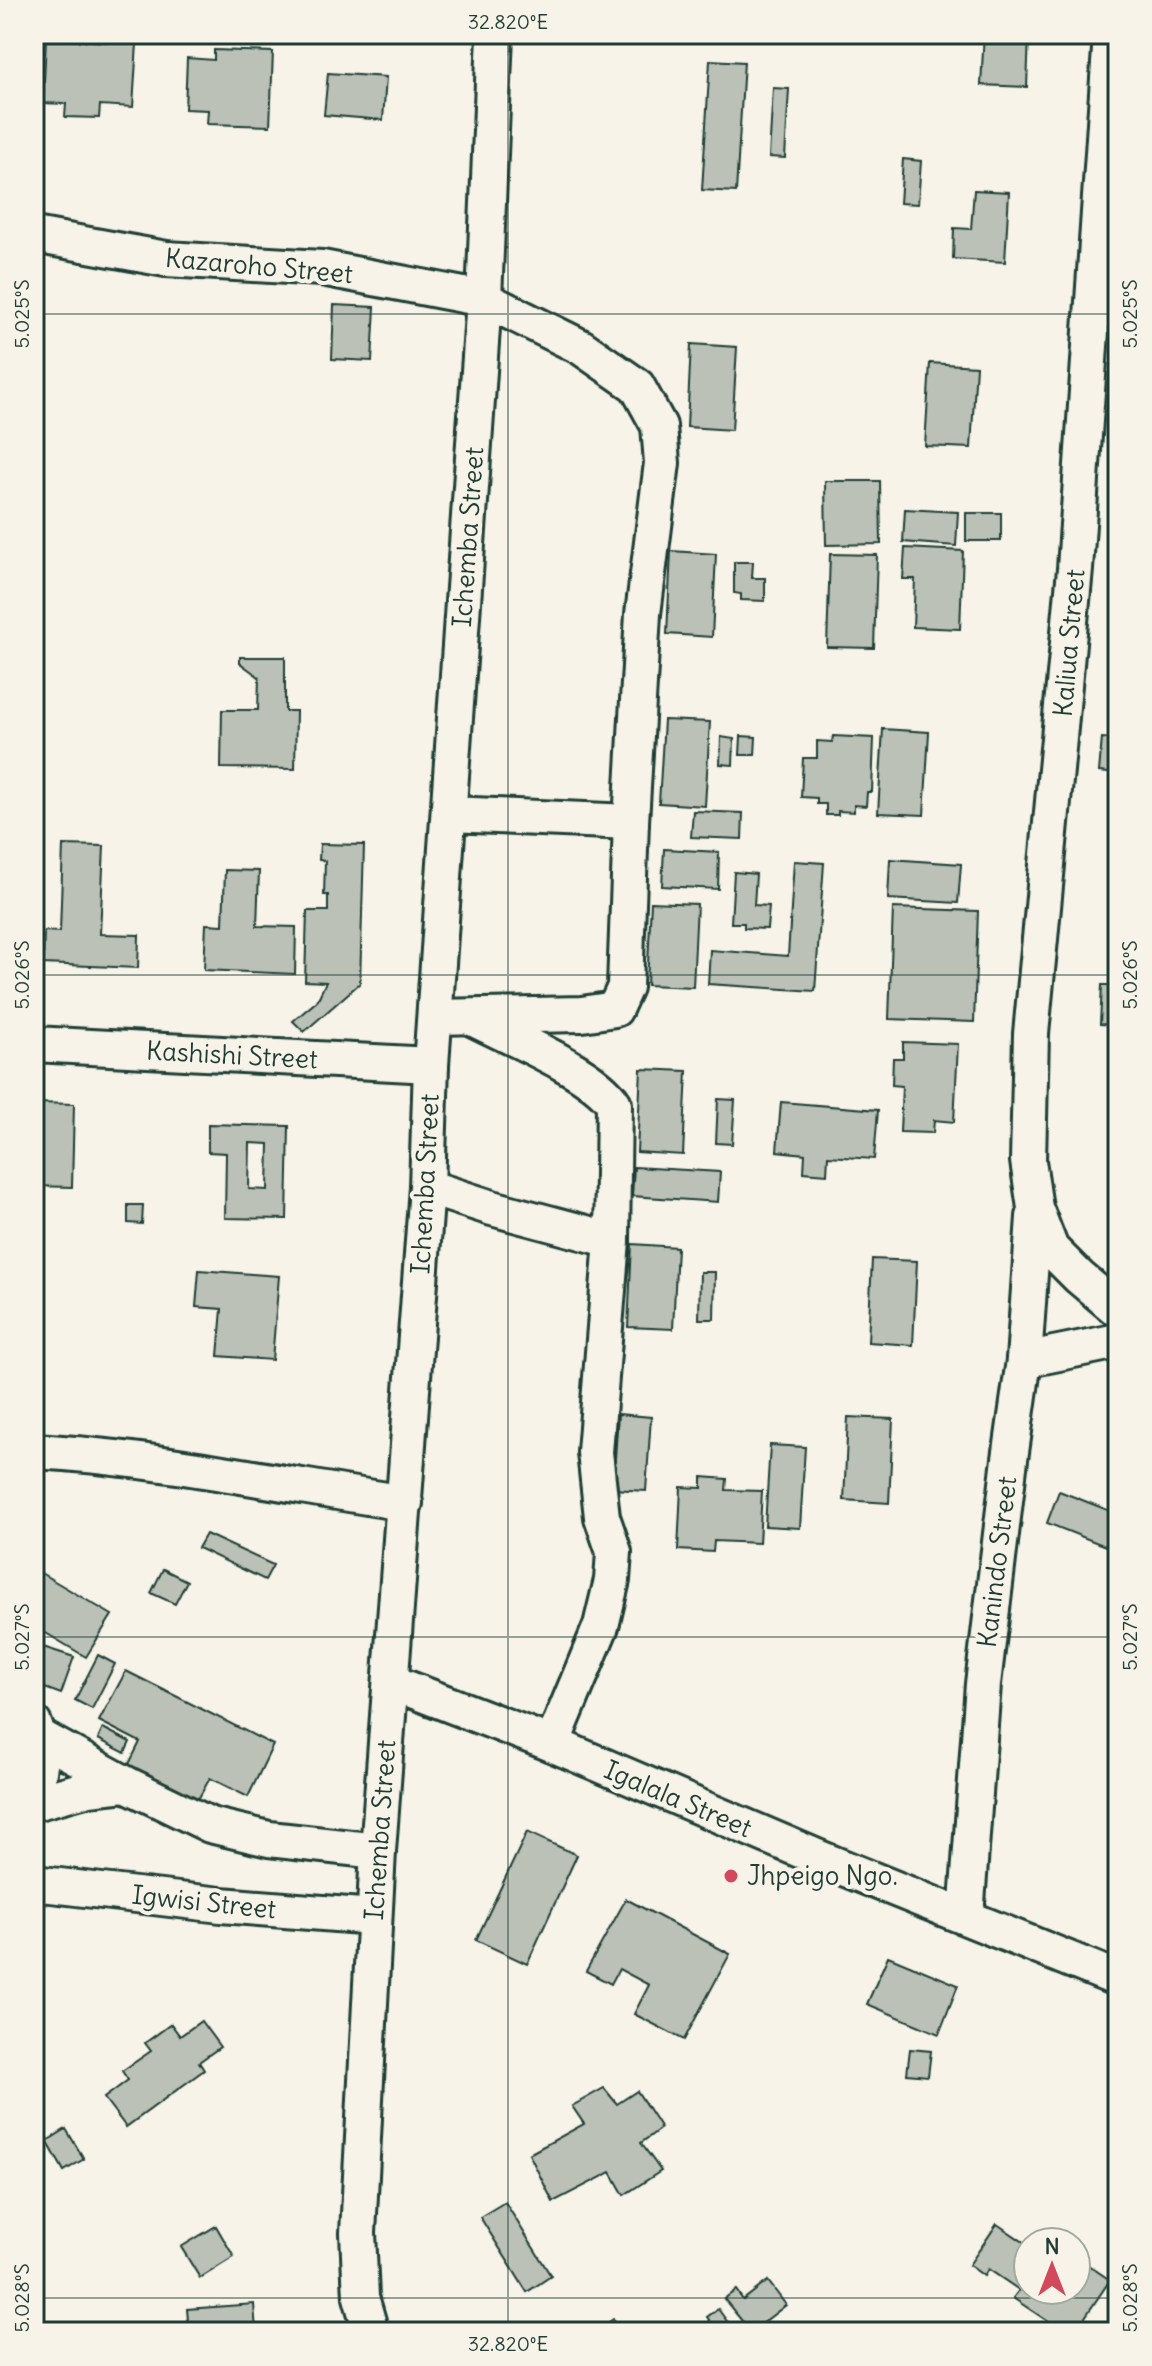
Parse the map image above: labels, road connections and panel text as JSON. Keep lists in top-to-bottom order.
{
  "streets": {
    "street": [
      "Kazaroho Street",
      "Ichemba Street",
      "Kaliua Street",
      "Kashishi Street",
      "Kanindo Street",
      "Igalala Street",
      "Igwisi Street"
    ]
  },
  "crossings": [
    ["Kazaroho Street", "Ichemba Street"],
    ["Ichemba Street", "Kashishi Street"],
    ["Ichemba Street", "Igalala Street"],
    ["Ichemba Street", "Igwisi Street"],
    ["Kaliua Street", "Kanindo Street"],
    ["Kanindo Street", "Igalala Street"]
  ],
  "places": ["Jhpeigo Ngo."],
  "north": "top",
  "coordinates": [
    "32.820°E",
    "5.025°S",
    "5.026°S",
    "5.027°S",
    "5.028°S"
  ]
}
